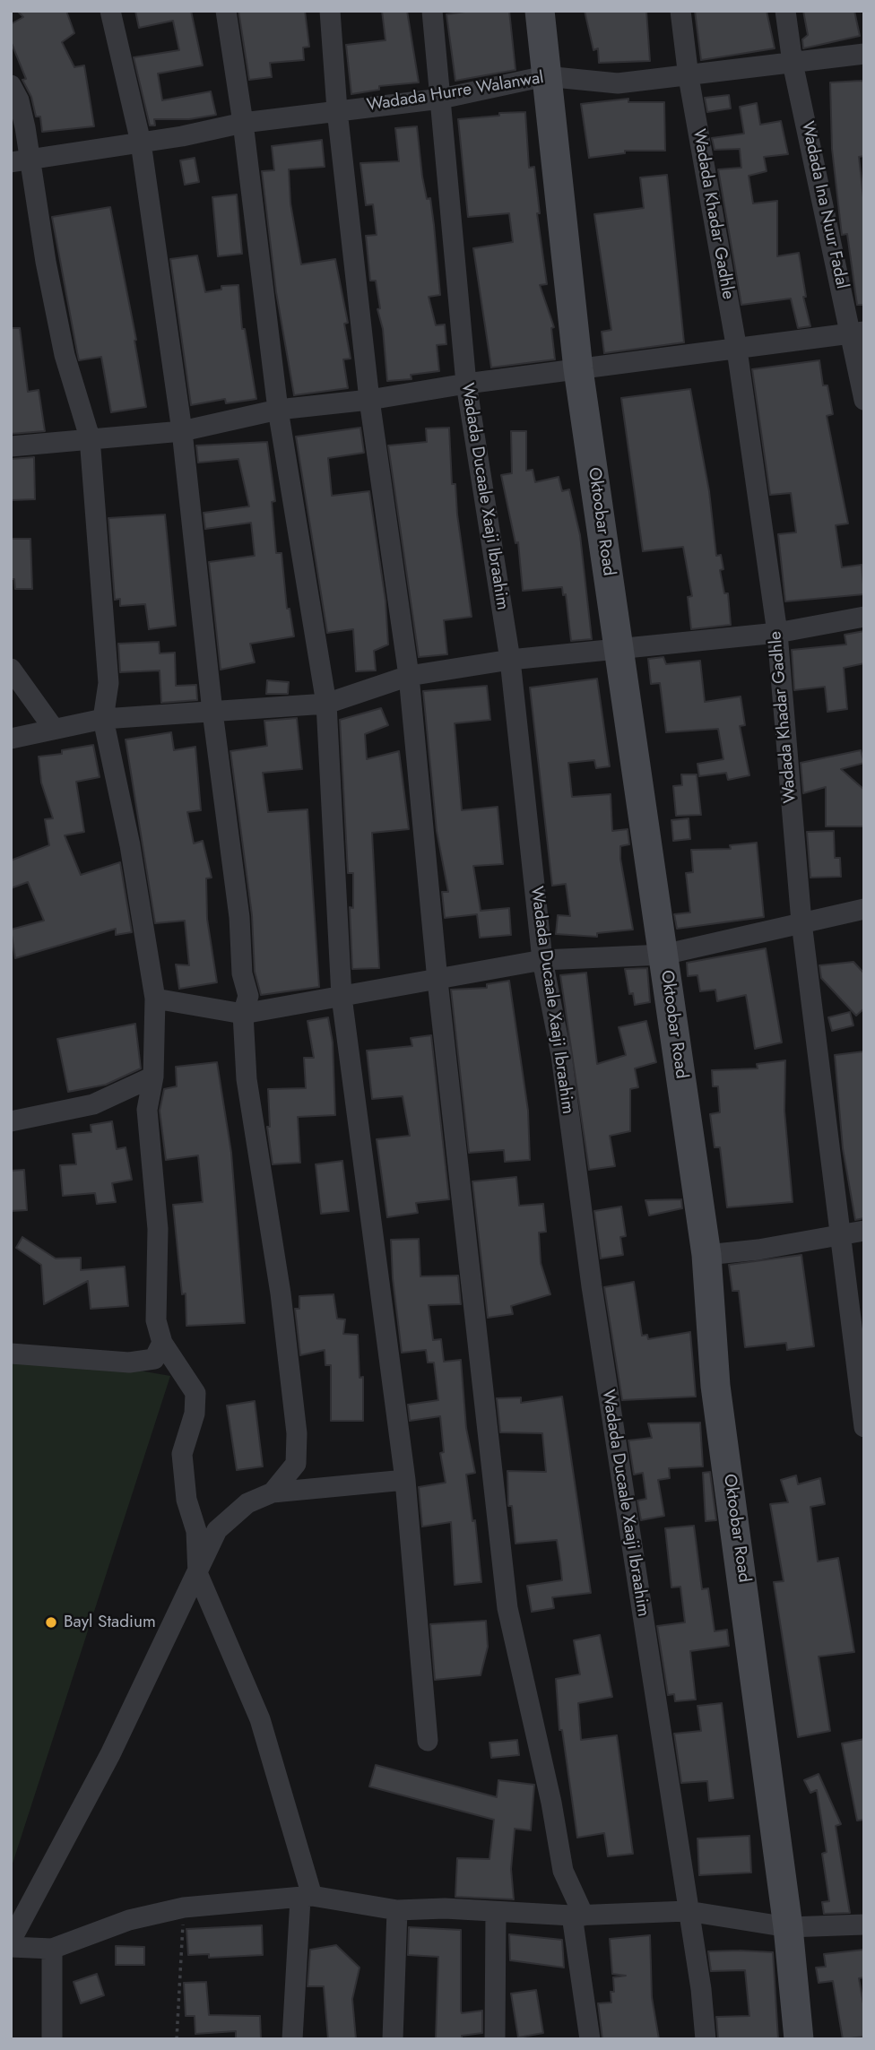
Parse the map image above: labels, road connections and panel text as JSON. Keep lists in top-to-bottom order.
{
  "streets": {
    "street": [
      "Wadada Hurre Walanwal",
      "Wadada Ina Nuur Fadal",
      "Wadada Khadar Gadhle",
      "Wadada Ducaale Xaaji Ibraahim",
      "Oktoobar Road"
    ]
  },
  "crossings": [
    ["Wadada Hurre Walanwal", "Wadada Ina Nuur Fadal"],
    ["Wadada Hurre Walanwal", "Wadada Khadar Gadhle"],
    ["Wadada Hurre Walanwal", "Wadada Ducaale Xaaji Ibraahim"],
    ["Wadada Hurre Walanwal", "Oktoobar Road"]
  ],
  "places": ["Bayl Stadium"]
}
